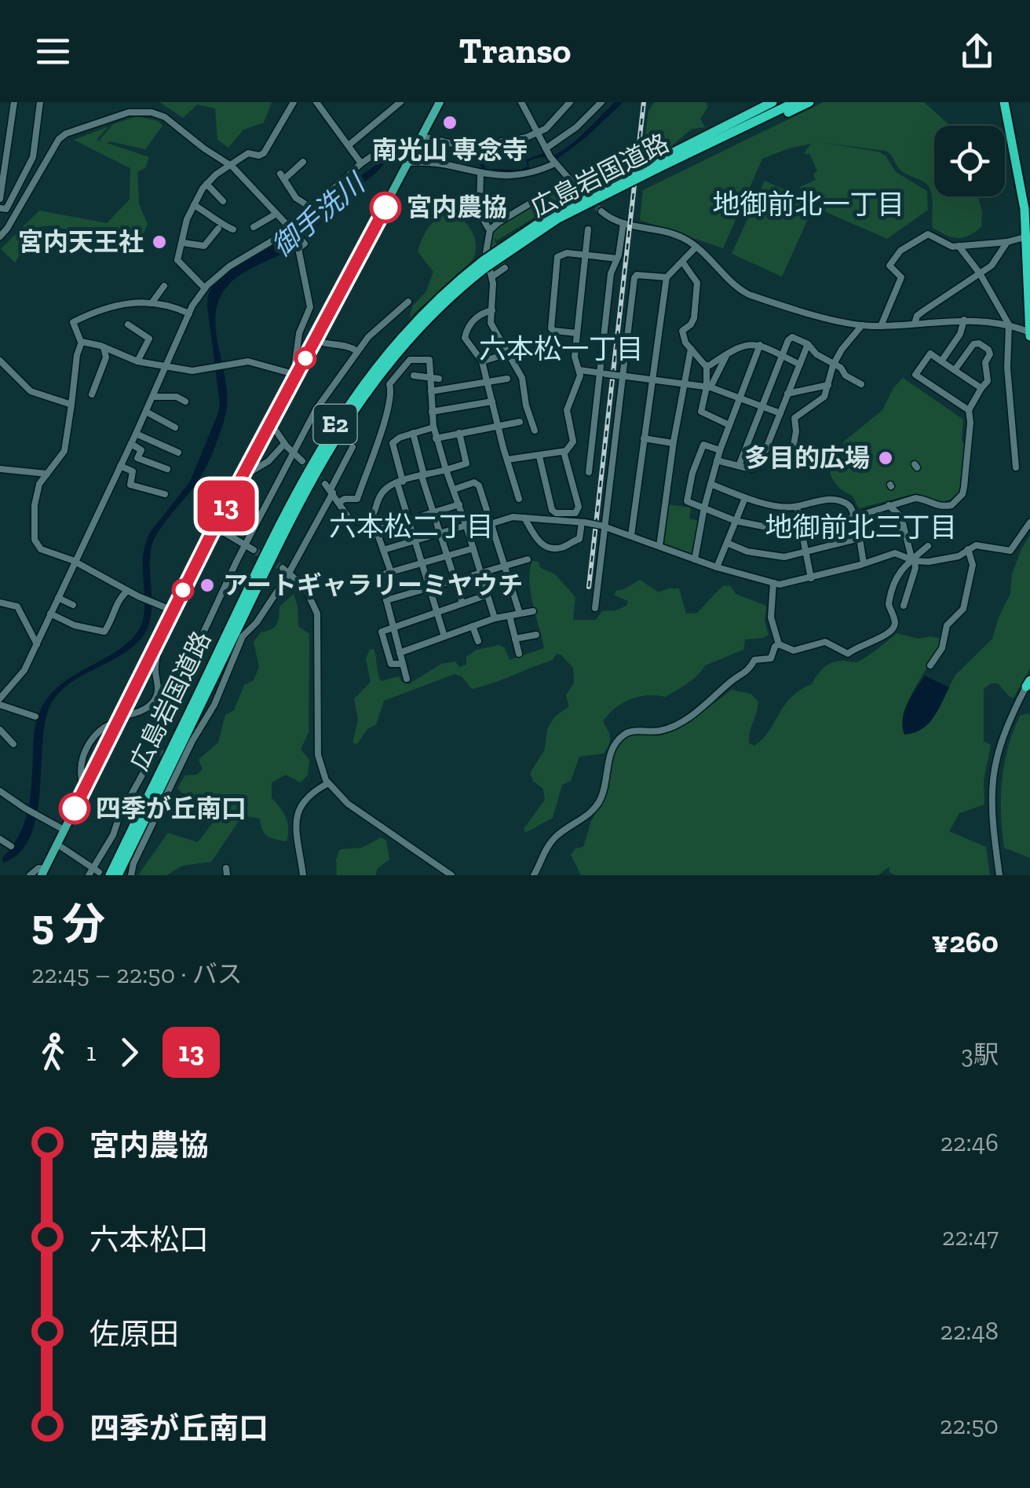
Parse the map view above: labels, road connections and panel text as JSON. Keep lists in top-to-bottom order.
{
  "streets": {
    "highway": ["広島岩国道路", "E2"]
  },
  "districts": [
    "地御前北一丁目",
    "六本松一丁目",
    "六本松二丁目",
    "地御前北三丁目"
  ],
  "water": ["御手洗川"],
  "places": [
    "南光山 専念寺",
    "宮内農協",
    "宮内天王社",
    "多目的広場",
    "アートギャラリーミヤウチ",
    "四季が丘南口"
  ],
  "lines": ["bus line 13"],
  "page": {
    "header": "Transo",
    "on_map": "13",
    "heading": ["5 分", "22:45 – 22:50 · バス", "¥260"],
    "legs": ["1", "13", "3駅"],
    "list": [
      {
        "name": "宮内農協",
        "value": "22:46"
      },
      {
        "name": "六本松口",
        "value": "22:47"
      },
      {
        "name": "佐原田",
        "value": "22:48"
      },
      {
        "name": "四季が丘南口",
        "value": "22:50"
      }
    ]
  }
}
